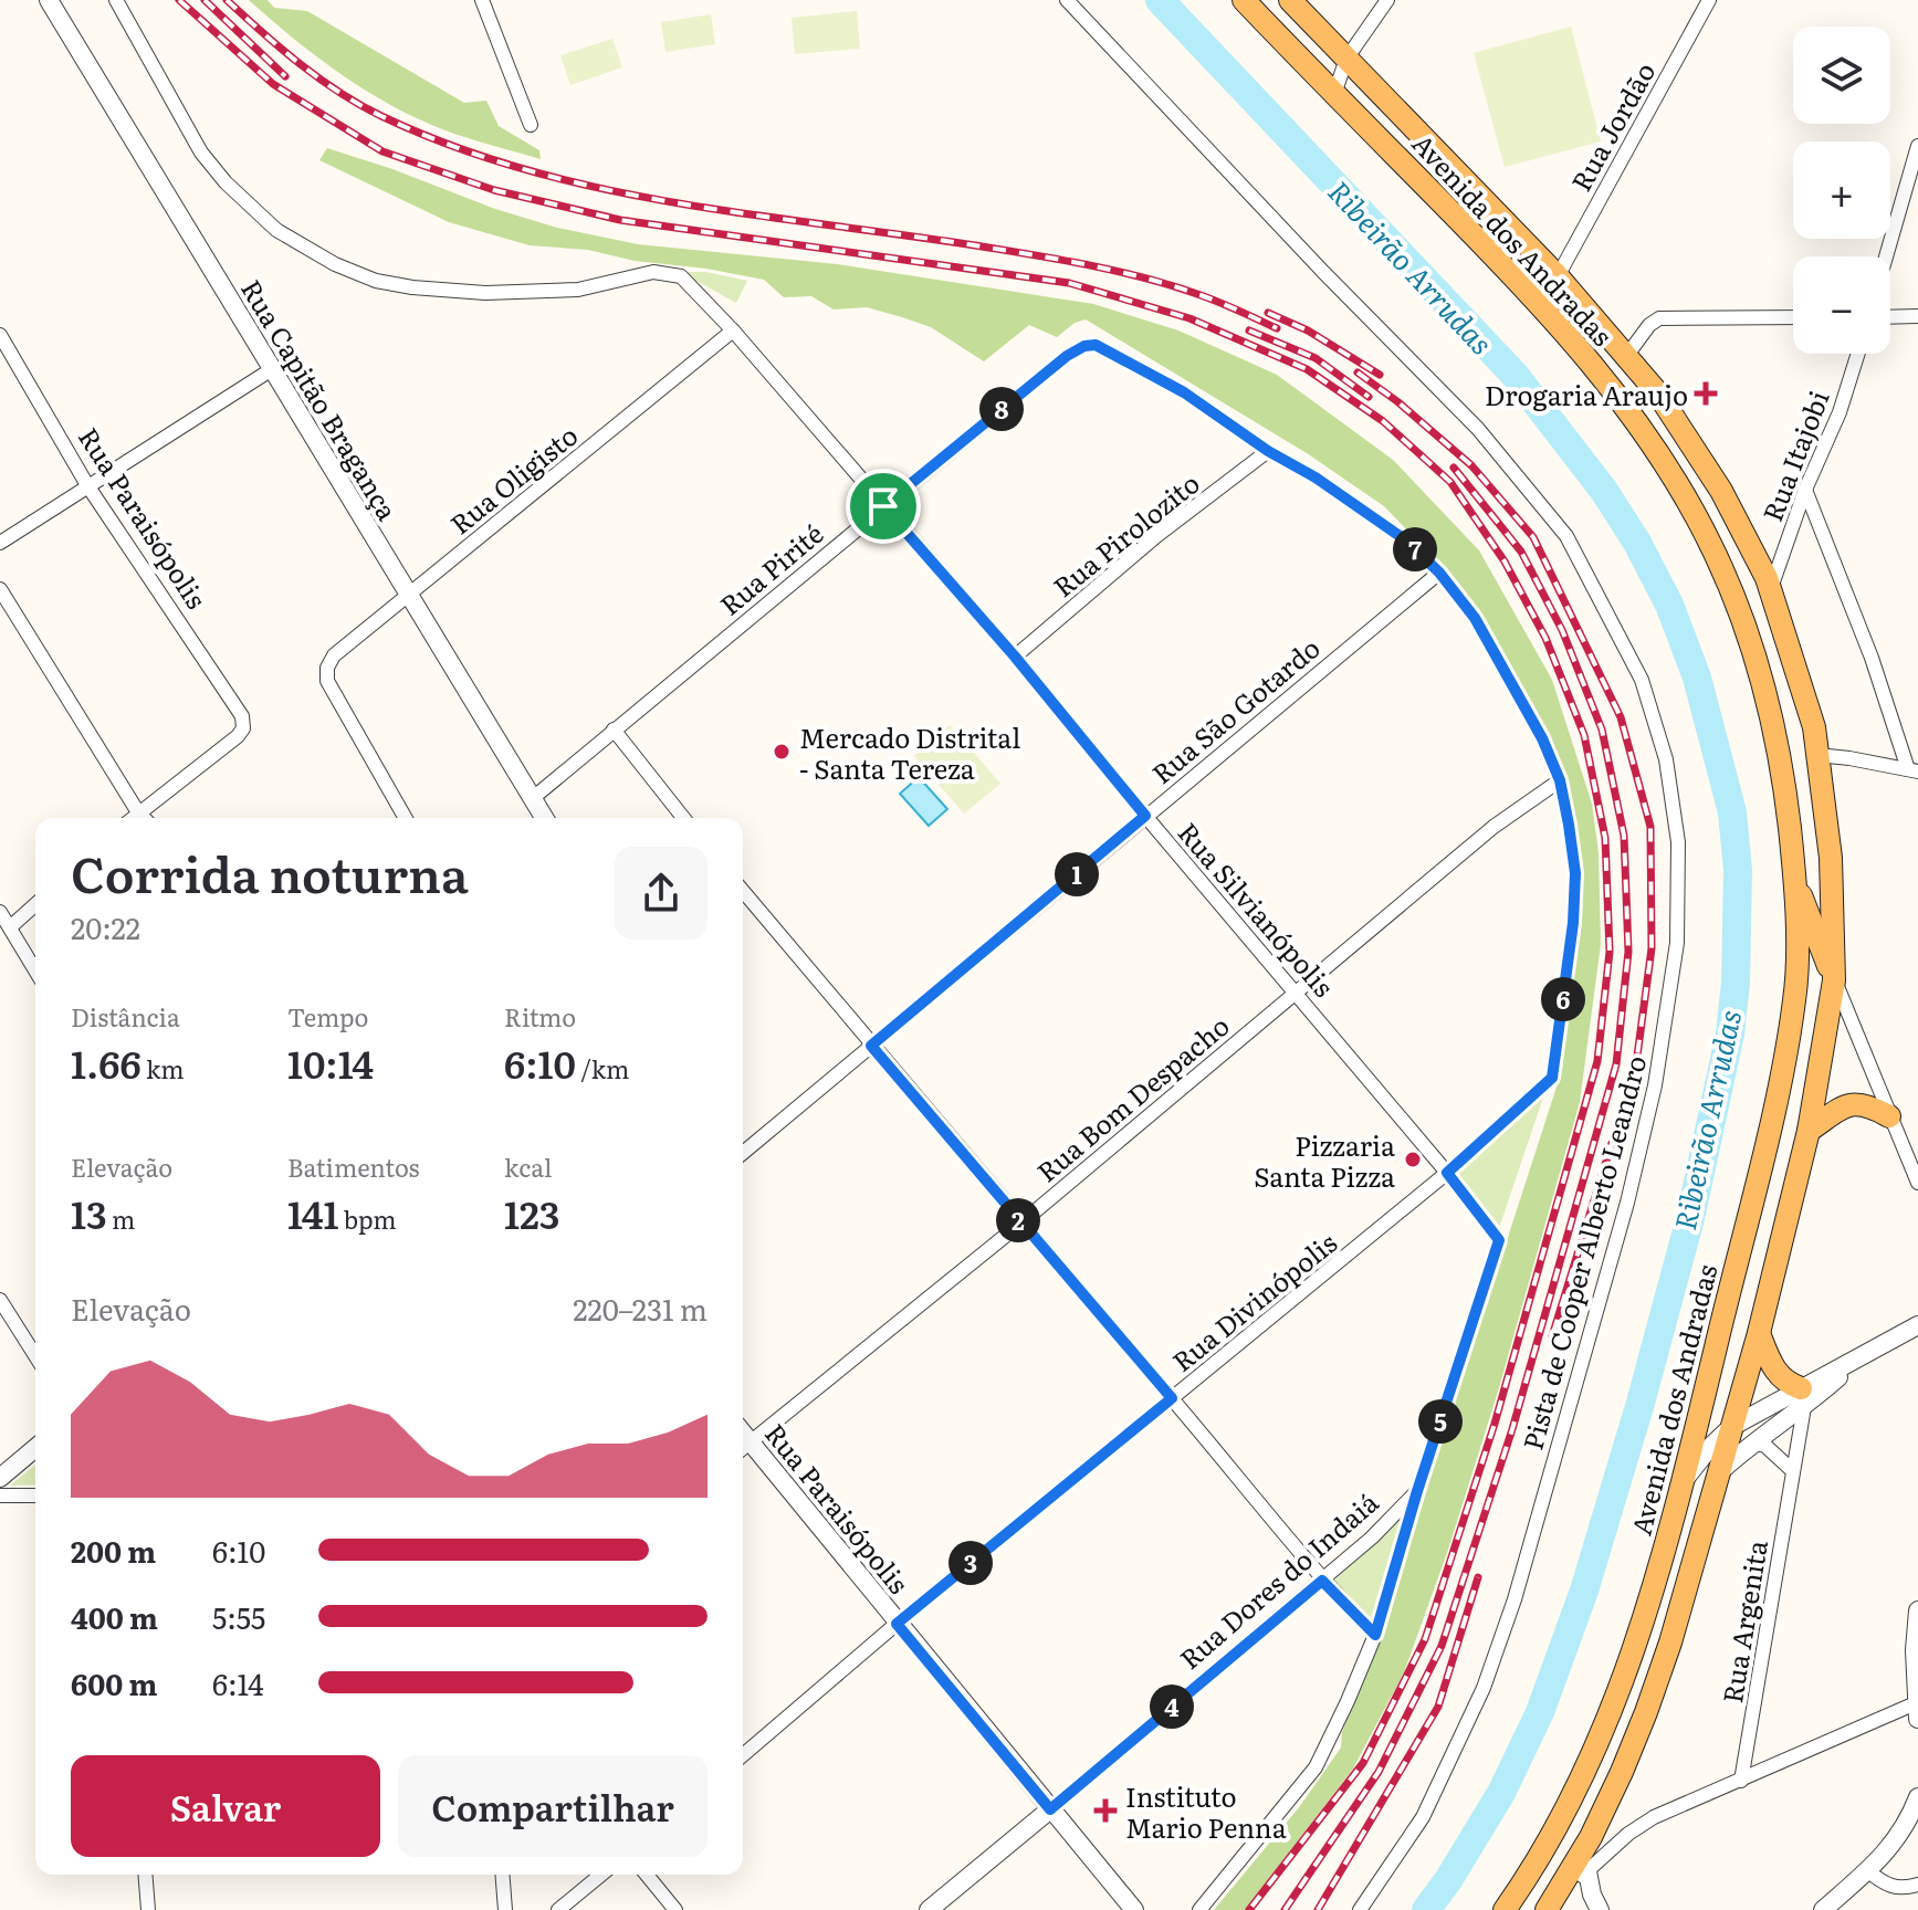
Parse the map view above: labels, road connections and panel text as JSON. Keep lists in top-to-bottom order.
{
  "streets": {
    "main road": ["Avenida dos Andradas"],
    "street": [
      "Rua Jordão",
      "Rua Capitão Bragança",
      "Rua Itajobi",
      "Rua Oligisto",
      "Rua Paraisópolis",
      "Rua Pirolozito",
      "Rua Pirité",
      "Rua São Gotardo",
      "Rua Silvianópolis",
      "Rua Bom Despacho",
      "Pista de Cooper Alberto Leandro",
      "Rua Divinópolis",
      "Rua Dores do Indaiá",
      "Rua Argenita"
    ]
  },
  "crossings": [
    ["Rua Jordão", "Avenida dos Andradas"],
    ["Avenida dos Andradas", "Rua Itajobi"],
    ["Rua Capitão Bragança", "Rua Oligisto"],
    ["Rua Capitão Bragança", "Rua Pirité"],
    ["Rua Oligisto", "Rua Silvianópolis"],
    ["Rua Paraisópolis", "Rua Bom Despacho"],
    ["Rua Paraisópolis", "Rua Divinópolis"],
    ["Rua Paraisópolis", "Rua Dores do Indaiá"],
    ["Rua Pirolozito", "Rua Pirité"],
    ["Rua Pirolozito", "Rua Silvianópolis"],
    ["Rua Pirité", "Rua Silvianópolis"],
    ["Rua São Gotardo", "Rua Silvianópolis"],
    ["Rua Silvianópolis", "Rua Bom Despacho"],
    ["Rua Silvianópolis", "Rua Divinópolis"],
    ["Rua Silvianópolis", "Rua Dores do Indaiá"],
    ["Rua Bom Despacho", "Rua Divinópolis"]
  ],
  "water": ["Ribeirão Arrudas"],
  "places": {
    "health": ["Drogaria Araujo", "Instituto Mario Penna"],
    "other": ["Mercado Distrital - Santa Tereza", "Pizzaria Santa Pizza"]
  },
  "page": {
    "map_buttons": ["+", "−"],
    "pins": [
      "8",
      "7",
      "1",
      "6",
      "2",
      "5",
      "3",
      "4"
    ],
    "heading": ["Corrida noturna", "20:22"],
    "stats": [
      ["Distância", "1.66 km"],
      ["Tempo", "10:14"],
      ["Ritmo", "6:10 /km"],
      ["Elevação", "13 m"],
      ["Batimentos", "141 bpm"],
      ["kcal", "123"]
    ],
    "chart": ["Elevação", "220–231 m"],
    "list": [
      {
        "name": "200 m",
        "note": "6:10"
      },
      {
        "name": "400 m",
        "note": "5:55"
      },
      {
        "name": "600 m",
        "note": "6:14"
      }
    ],
    "buttons": ["Salvar", "Compartilhar"]
  }
}
